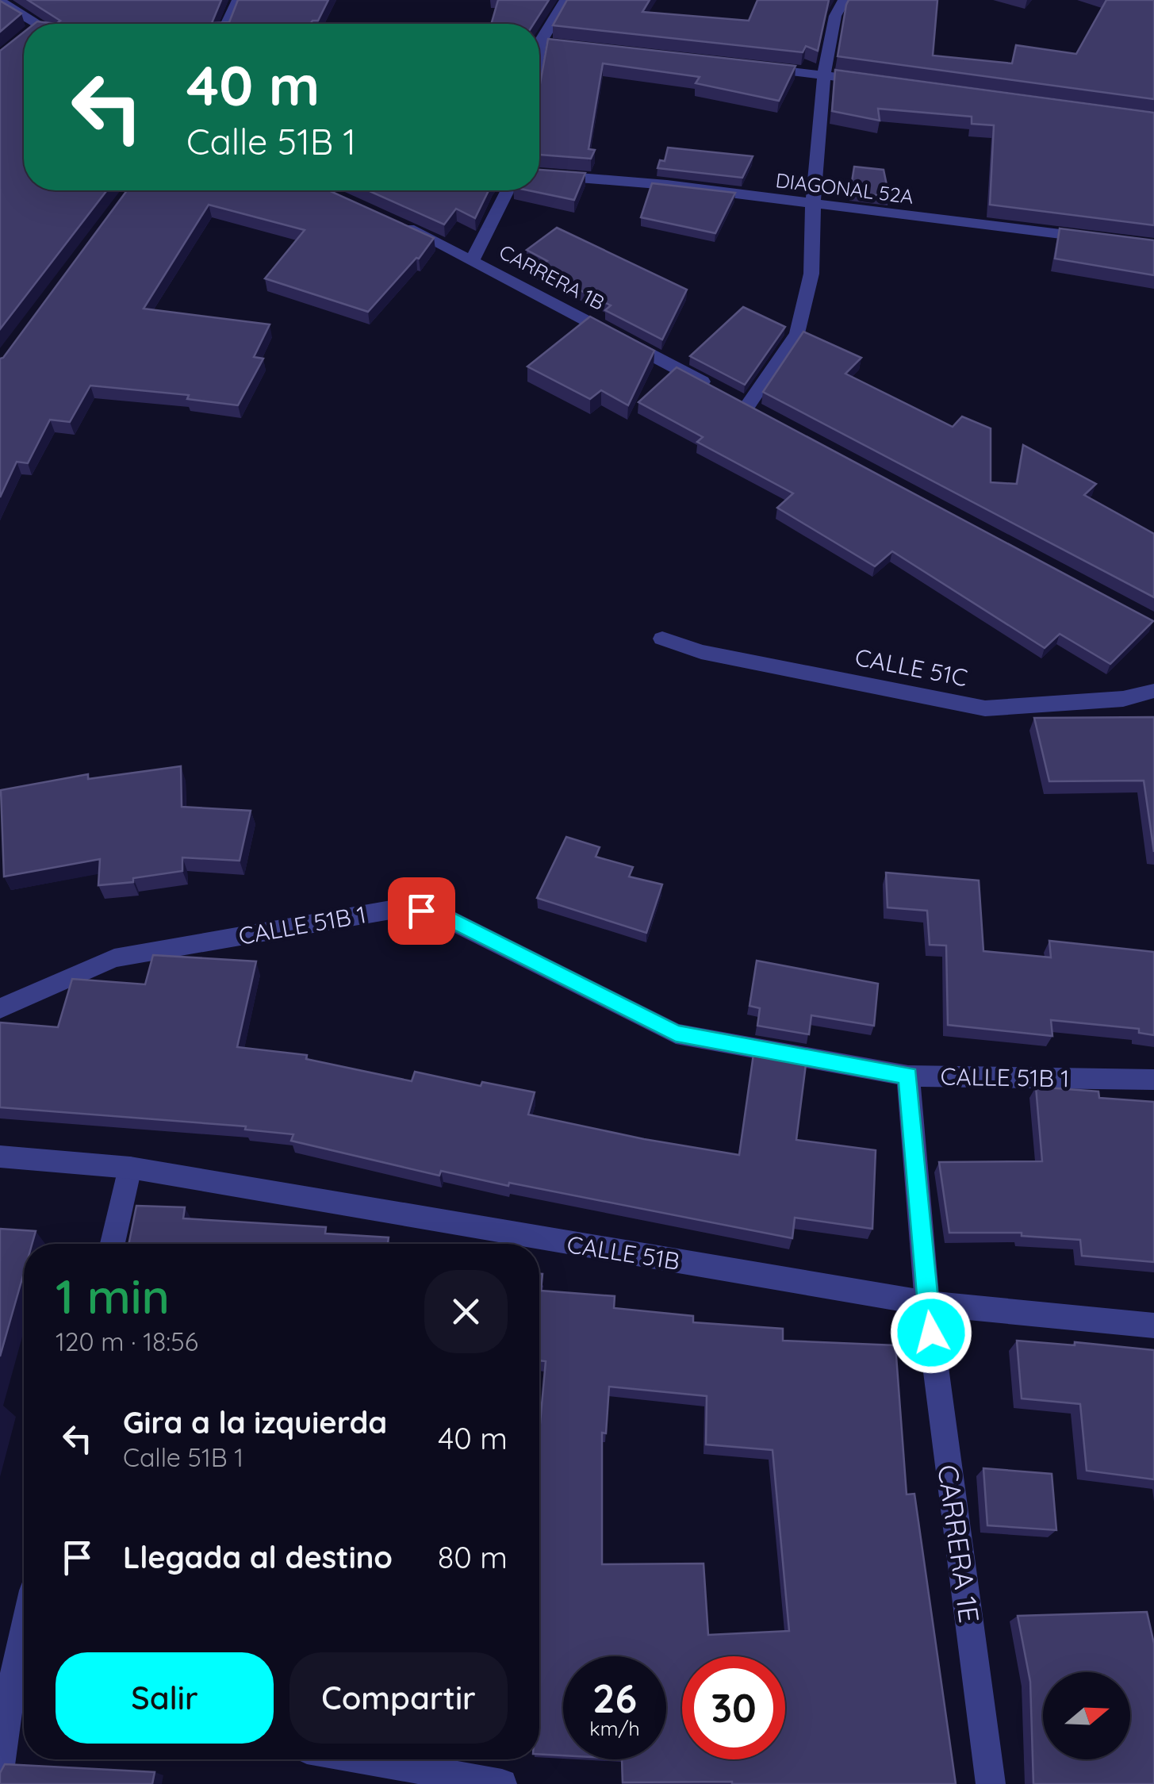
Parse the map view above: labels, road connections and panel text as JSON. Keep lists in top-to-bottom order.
{
  "streets": {
    "street": [
      "DIAGONAL 52A",
      "CARRERA 1B",
      "CALLE 51C",
      "CALLE 51B 1",
      "CALLE 51B",
      "CARRERA 1E"
    ]
  },
  "crossings": [
    ["DIAGONAL 52A", "CARRERA 1B"],
    ["CALLE 51B 1", "CARRERA 1E"],
    ["CALLE 51B", "CARRERA 1E"]
  ],
  "north": "right",
  "page": {
    "turn": ["40 m", "Calle 51B 1"],
    "heading": ["1 min", "120 m · 18:56"],
    "list": [
      {
        "name": "Gira a la izquierda",
        "note": "Calle 51B 1",
        "value": "40 m"
      },
      {
        "name": "Llegada al destino",
        "value": "80 m"
      }
    ],
    "buttons": ["Salir", "Compartir"],
    "speed": "26 km/h",
    "limit": "30"
  }
}
